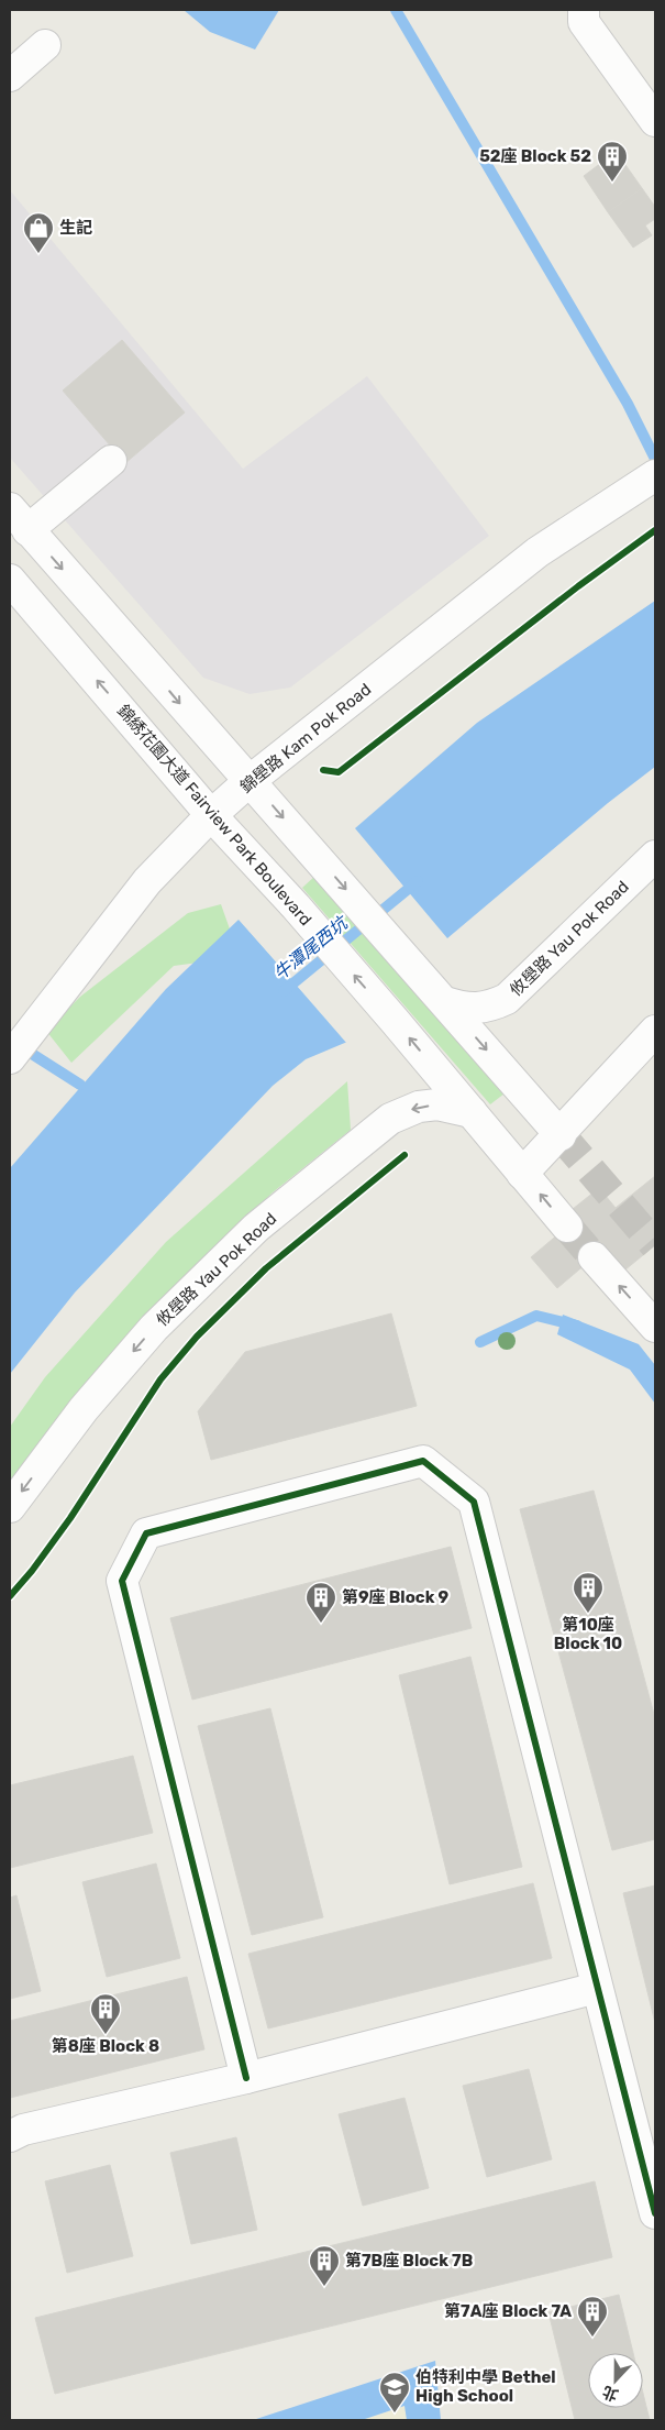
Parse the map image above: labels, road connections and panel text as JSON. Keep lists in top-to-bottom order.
{
  "streets": {
    "street": ["錦壆路 Kam Pok Road", "錦綉花園大道 Fairview Park Boulevard", "攸壆路 Yau Pok Road"]
  },
  "crossings": [
    ["錦壆路 Kam Pok Road", "錦綉花園大道 Fairview Park Boulevard"],
    ["錦綉花園大道 Fairview Park Boulevard", "攸壆路 Yau Pok Road"]
  ],
  "one_way": ["攸壆路 Yau Pok Road"],
  "water": ["牛潭尾西坑"],
  "places": {
    "building": [
      "52座 Block 52",
      "第10座 Block 10",
      "第9座 Block 9",
      "第8座 Block 8",
      "第7B座 Block 7B",
      "第7A座 Block 7A"
    ],
    "shop": ["生記"],
    "school or university": ["伯特利中學 Bethel High School"]
  },
  "north": "bottom"
}
